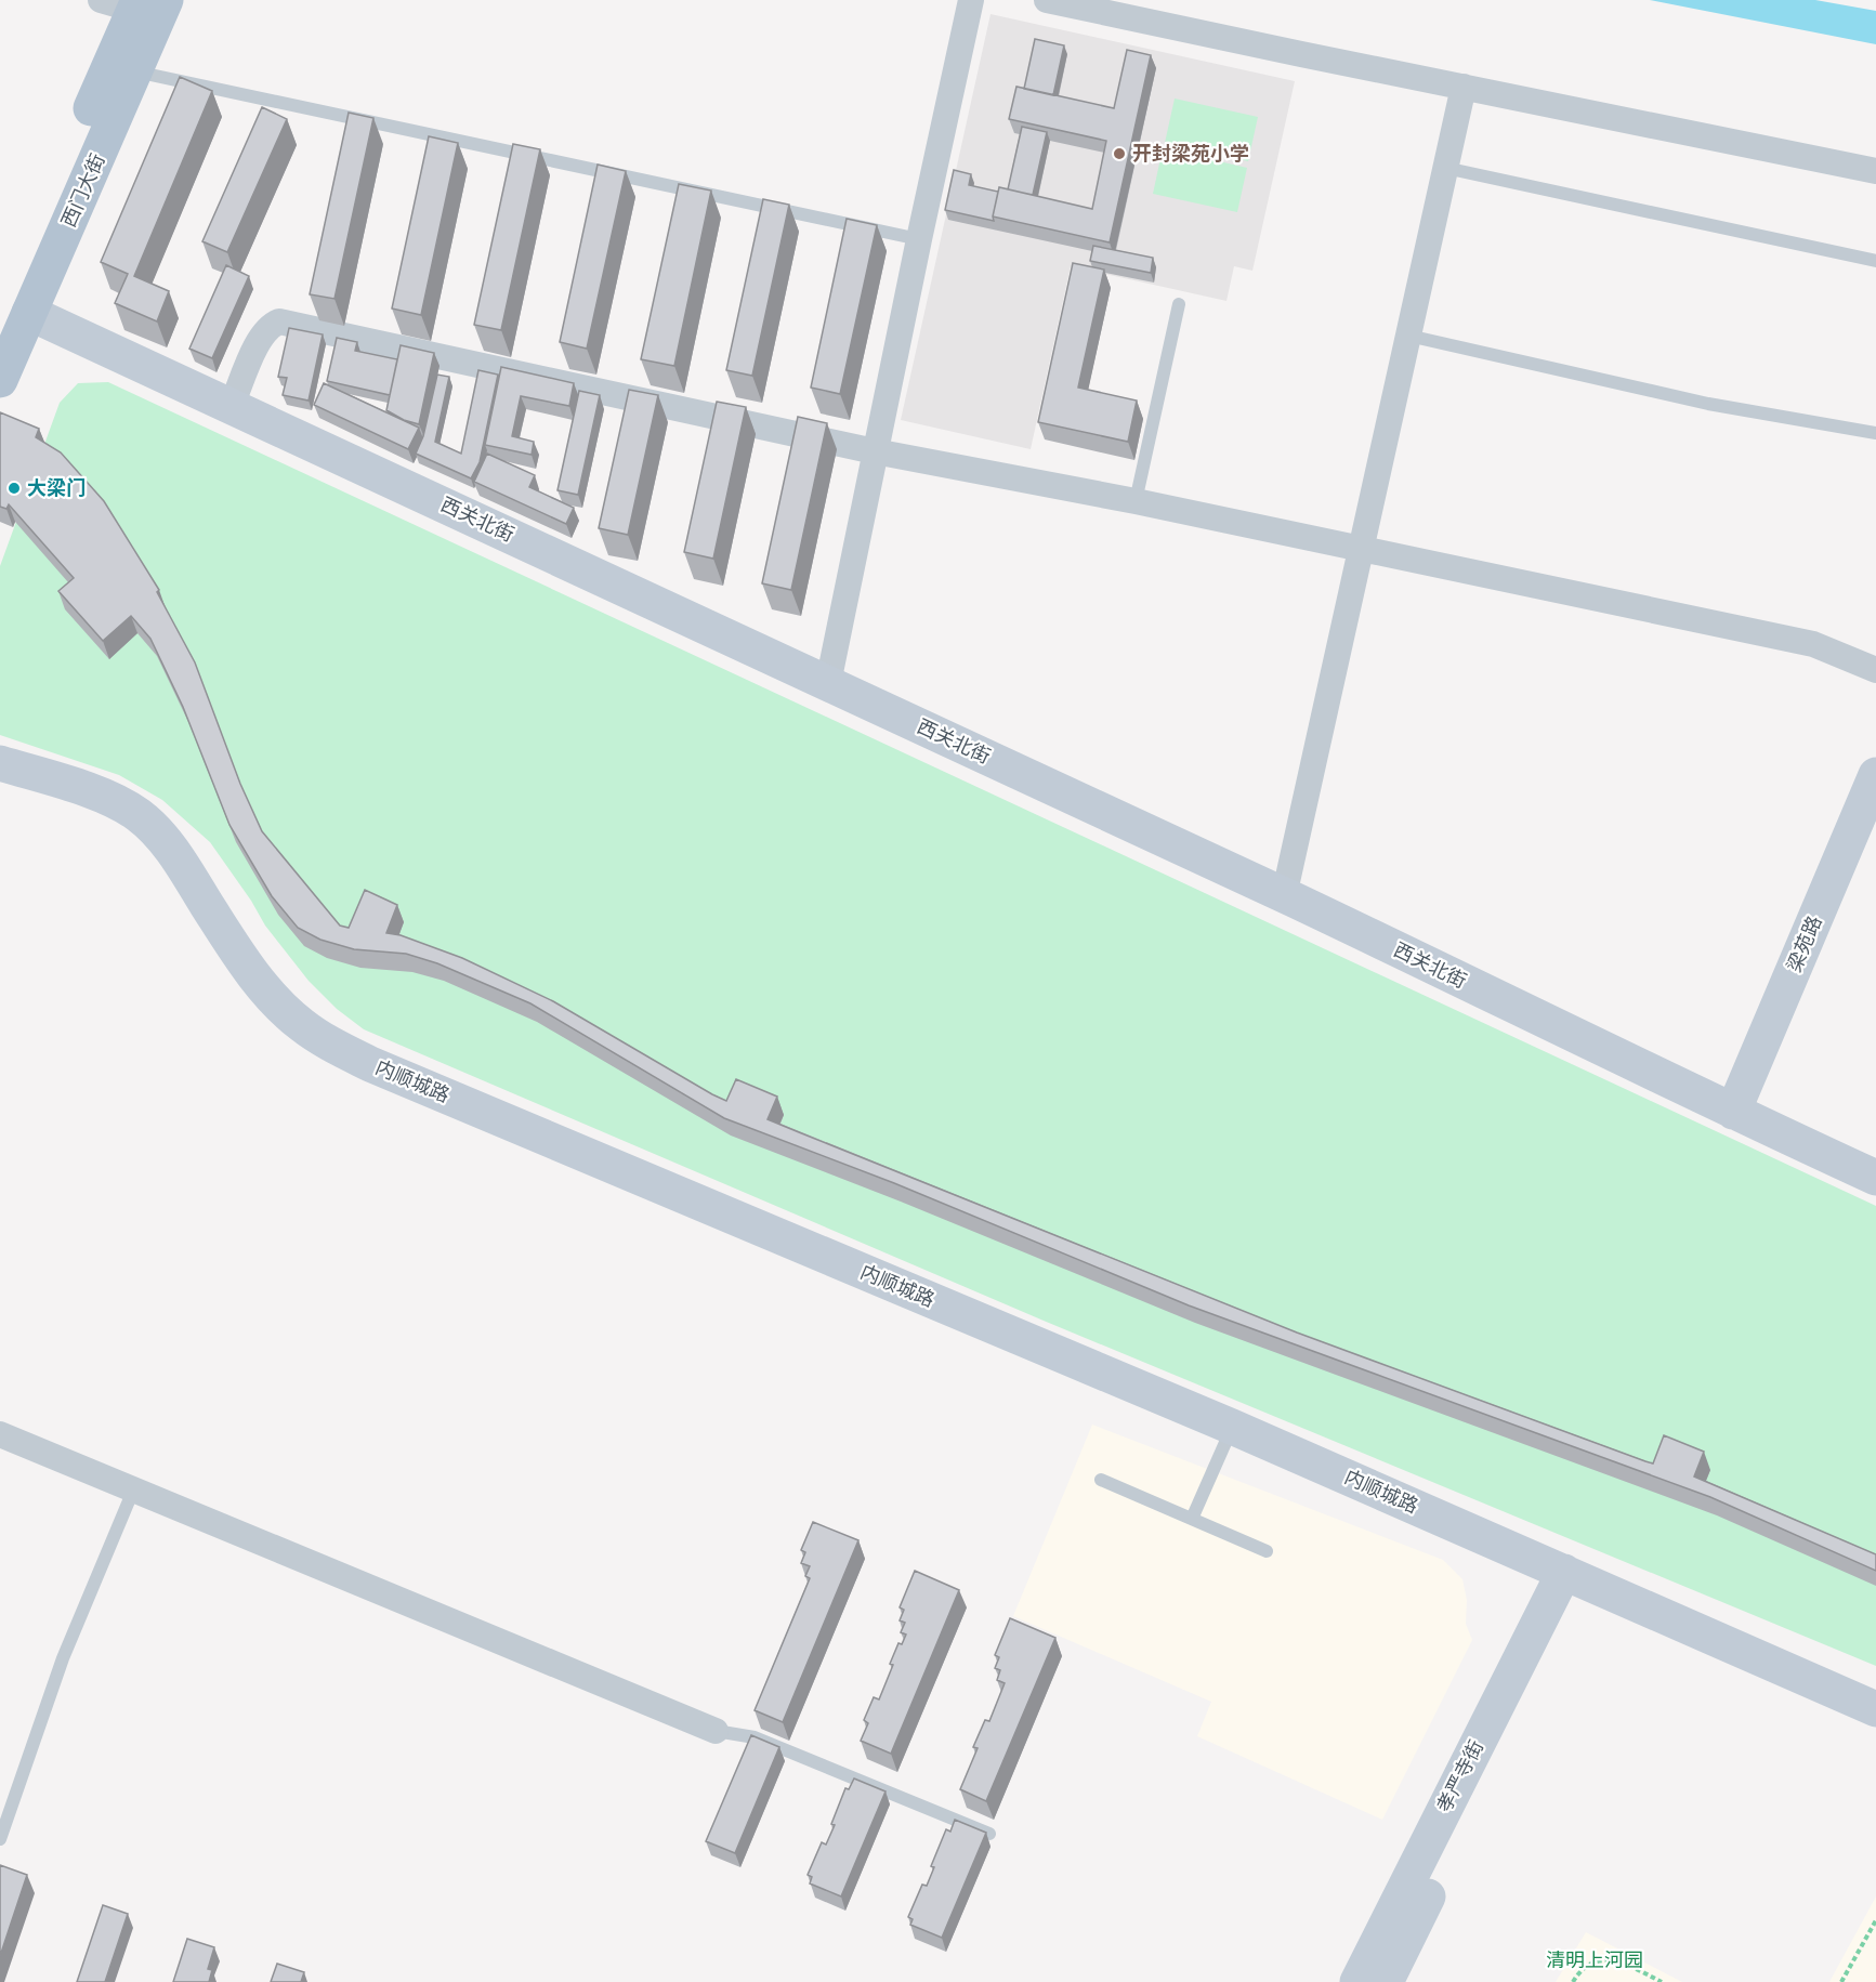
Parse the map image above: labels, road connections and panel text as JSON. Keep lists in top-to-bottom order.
{
  "streets": {
    "main road": ["西门大街"],
    "street": [
      "西关北街",
      "梁苑路",
      "内顺城路",
      "孝严寺街"
    ]
  },
  "crossings": [
    ["西门大街", "西关北街"],
    ["西关北街", "梁苑路"],
    ["内顺城路", "孝严寺街"]
  ],
  "parks": ["清明上河园"],
  "places": ["开封梁苑小学", "大梁门"]
}
